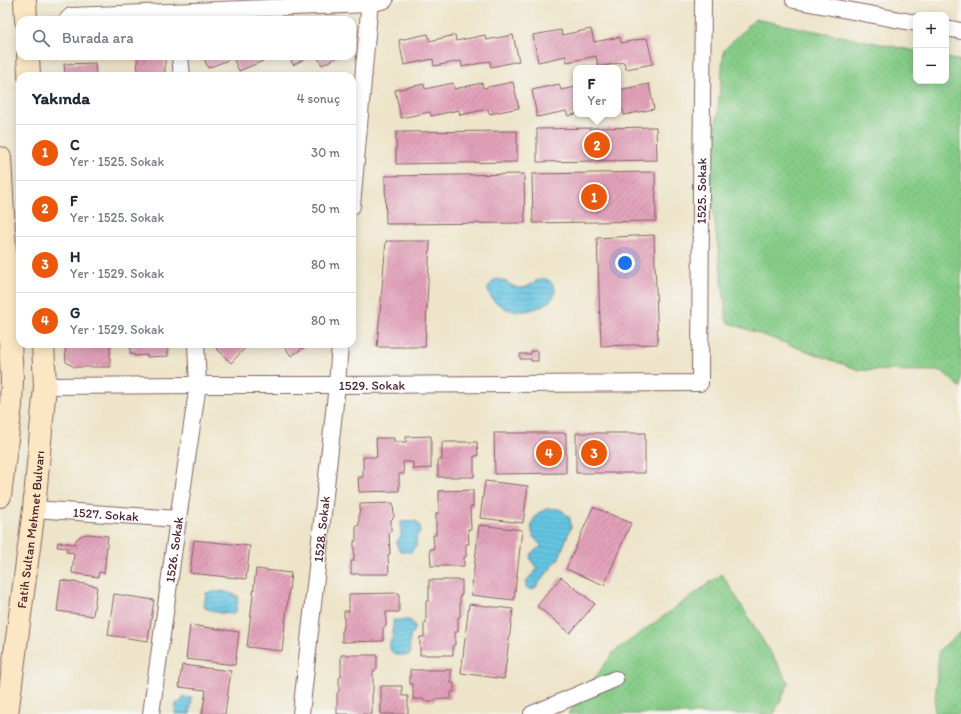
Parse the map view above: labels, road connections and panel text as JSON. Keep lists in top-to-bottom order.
{
  "streets": {
    "main road": ["Fatih Sultan Mehmet Bulvarı"],
    "street": [
      "1525. Sokak",
      "1529. Sokak",
      "1527. Sokak",
      "1528. Sokak",
      "1526. Sokak"
    ]
  },
  "crossings": [
    ["1525. Sokak", "1529. Sokak"],
    ["1529. Sokak", "Fatih Sultan Mehmet Bulvarı"],
    ["1529. Sokak", "1528. Sokak"],
    ["1529. Sokak", "1526. Sokak"],
    ["1527. Sokak", "Fatih Sultan Mehmet Bulvarı"],
    ["1527. Sokak", "1526. Sokak"]
  ],
  "page": {
    "map_buttons": ["+", "−"],
    "search": "Burada ara",
    "popup": ["F", "Yer"],
    "heading": ["Yakında", "4 sonuç"],
    "list": [
      {
        "mark": "1",
        "name": "C",
        "note": "Yer · 1525. Sokak",
        "value": "30 m"
      },
      {
        "mark": "2",
        "name": "F",
        "note": "Yer · 1525. Sokak",
        "value": "50 m"
      },
      {
        "mark": "3",
        "name": "H",
        "note": "Yer · 1529. Sokak",
        "value": "80 m"
      },
      {
        "mark": "4",
        "name": "G",
        "note": "Yer · 1529. Sokak",
        "value": "80 m"
      }
    ],
    "pins": [
      "2",
      "1",
      "3",
      "4"
    ]
  }
}
